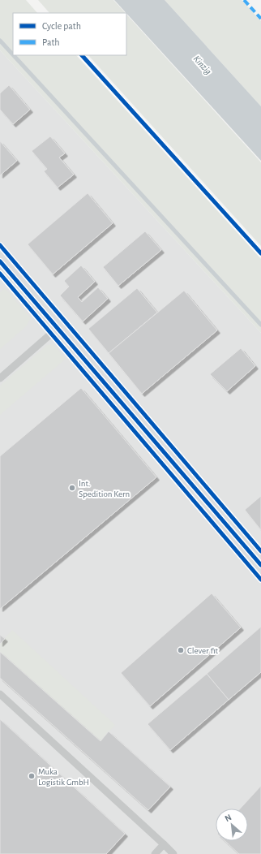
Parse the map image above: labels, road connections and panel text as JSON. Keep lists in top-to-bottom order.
{
  "water": ["Kinzig"],
  "places": ["Int. Spedition Kern", "Clever fit", "Muka Logistik GmbH"],
  "legend": ["Cycle path", "Path"],
  "north": "top left"
}
